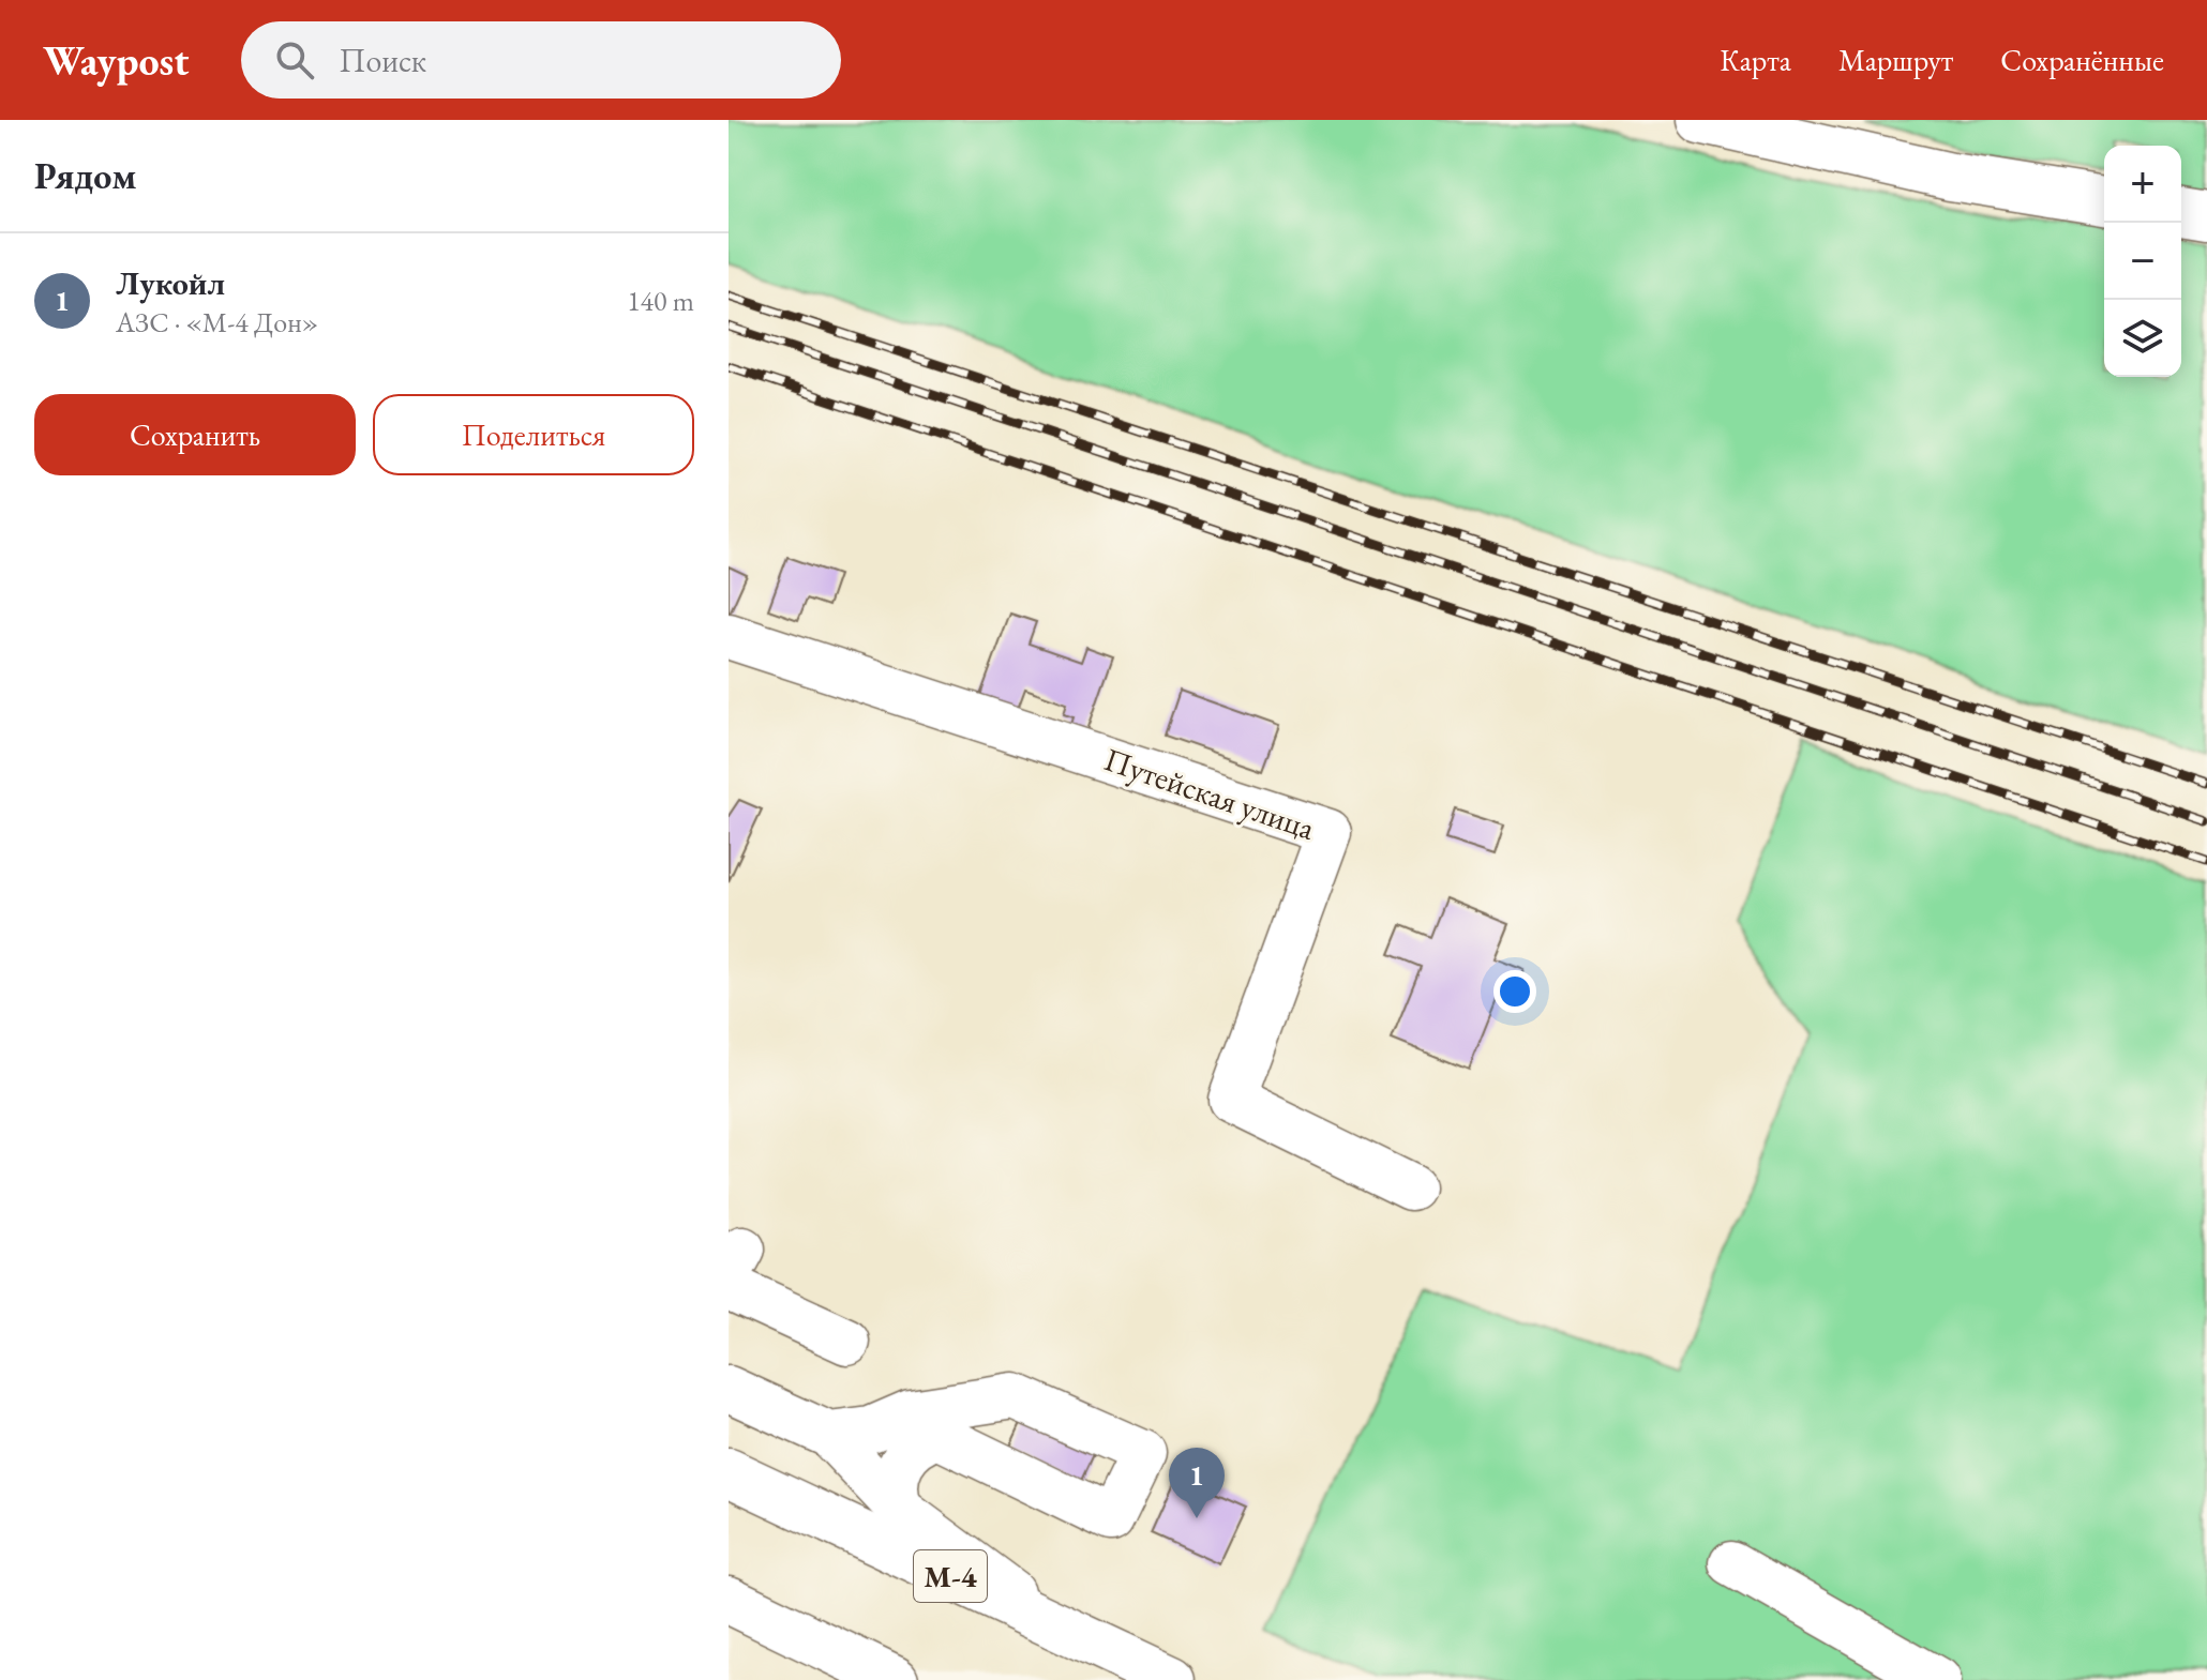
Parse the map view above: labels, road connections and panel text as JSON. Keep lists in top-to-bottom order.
{
  "streets": {
    "main road": ["М-4"],
    "street": ["Путейская улица"]
  },
  "page": {
    "header": "Waypost",
    "search": "Поиск",
    "nav": ["Карта", "Маршрут", "Сохранённые"],
    "heading": "Рядом",
    "map_buttons": ["+", "−"],
    "list": [
      {
        "mark": "1",
        "name": "Лукойл",
        "note": "АЗС · «М-4 Дон»",
        "value": "140 m"
      }
    ],
    "buttons": ["Сохранить", "Поделиться"],
    "pins": "1"
  }
}
